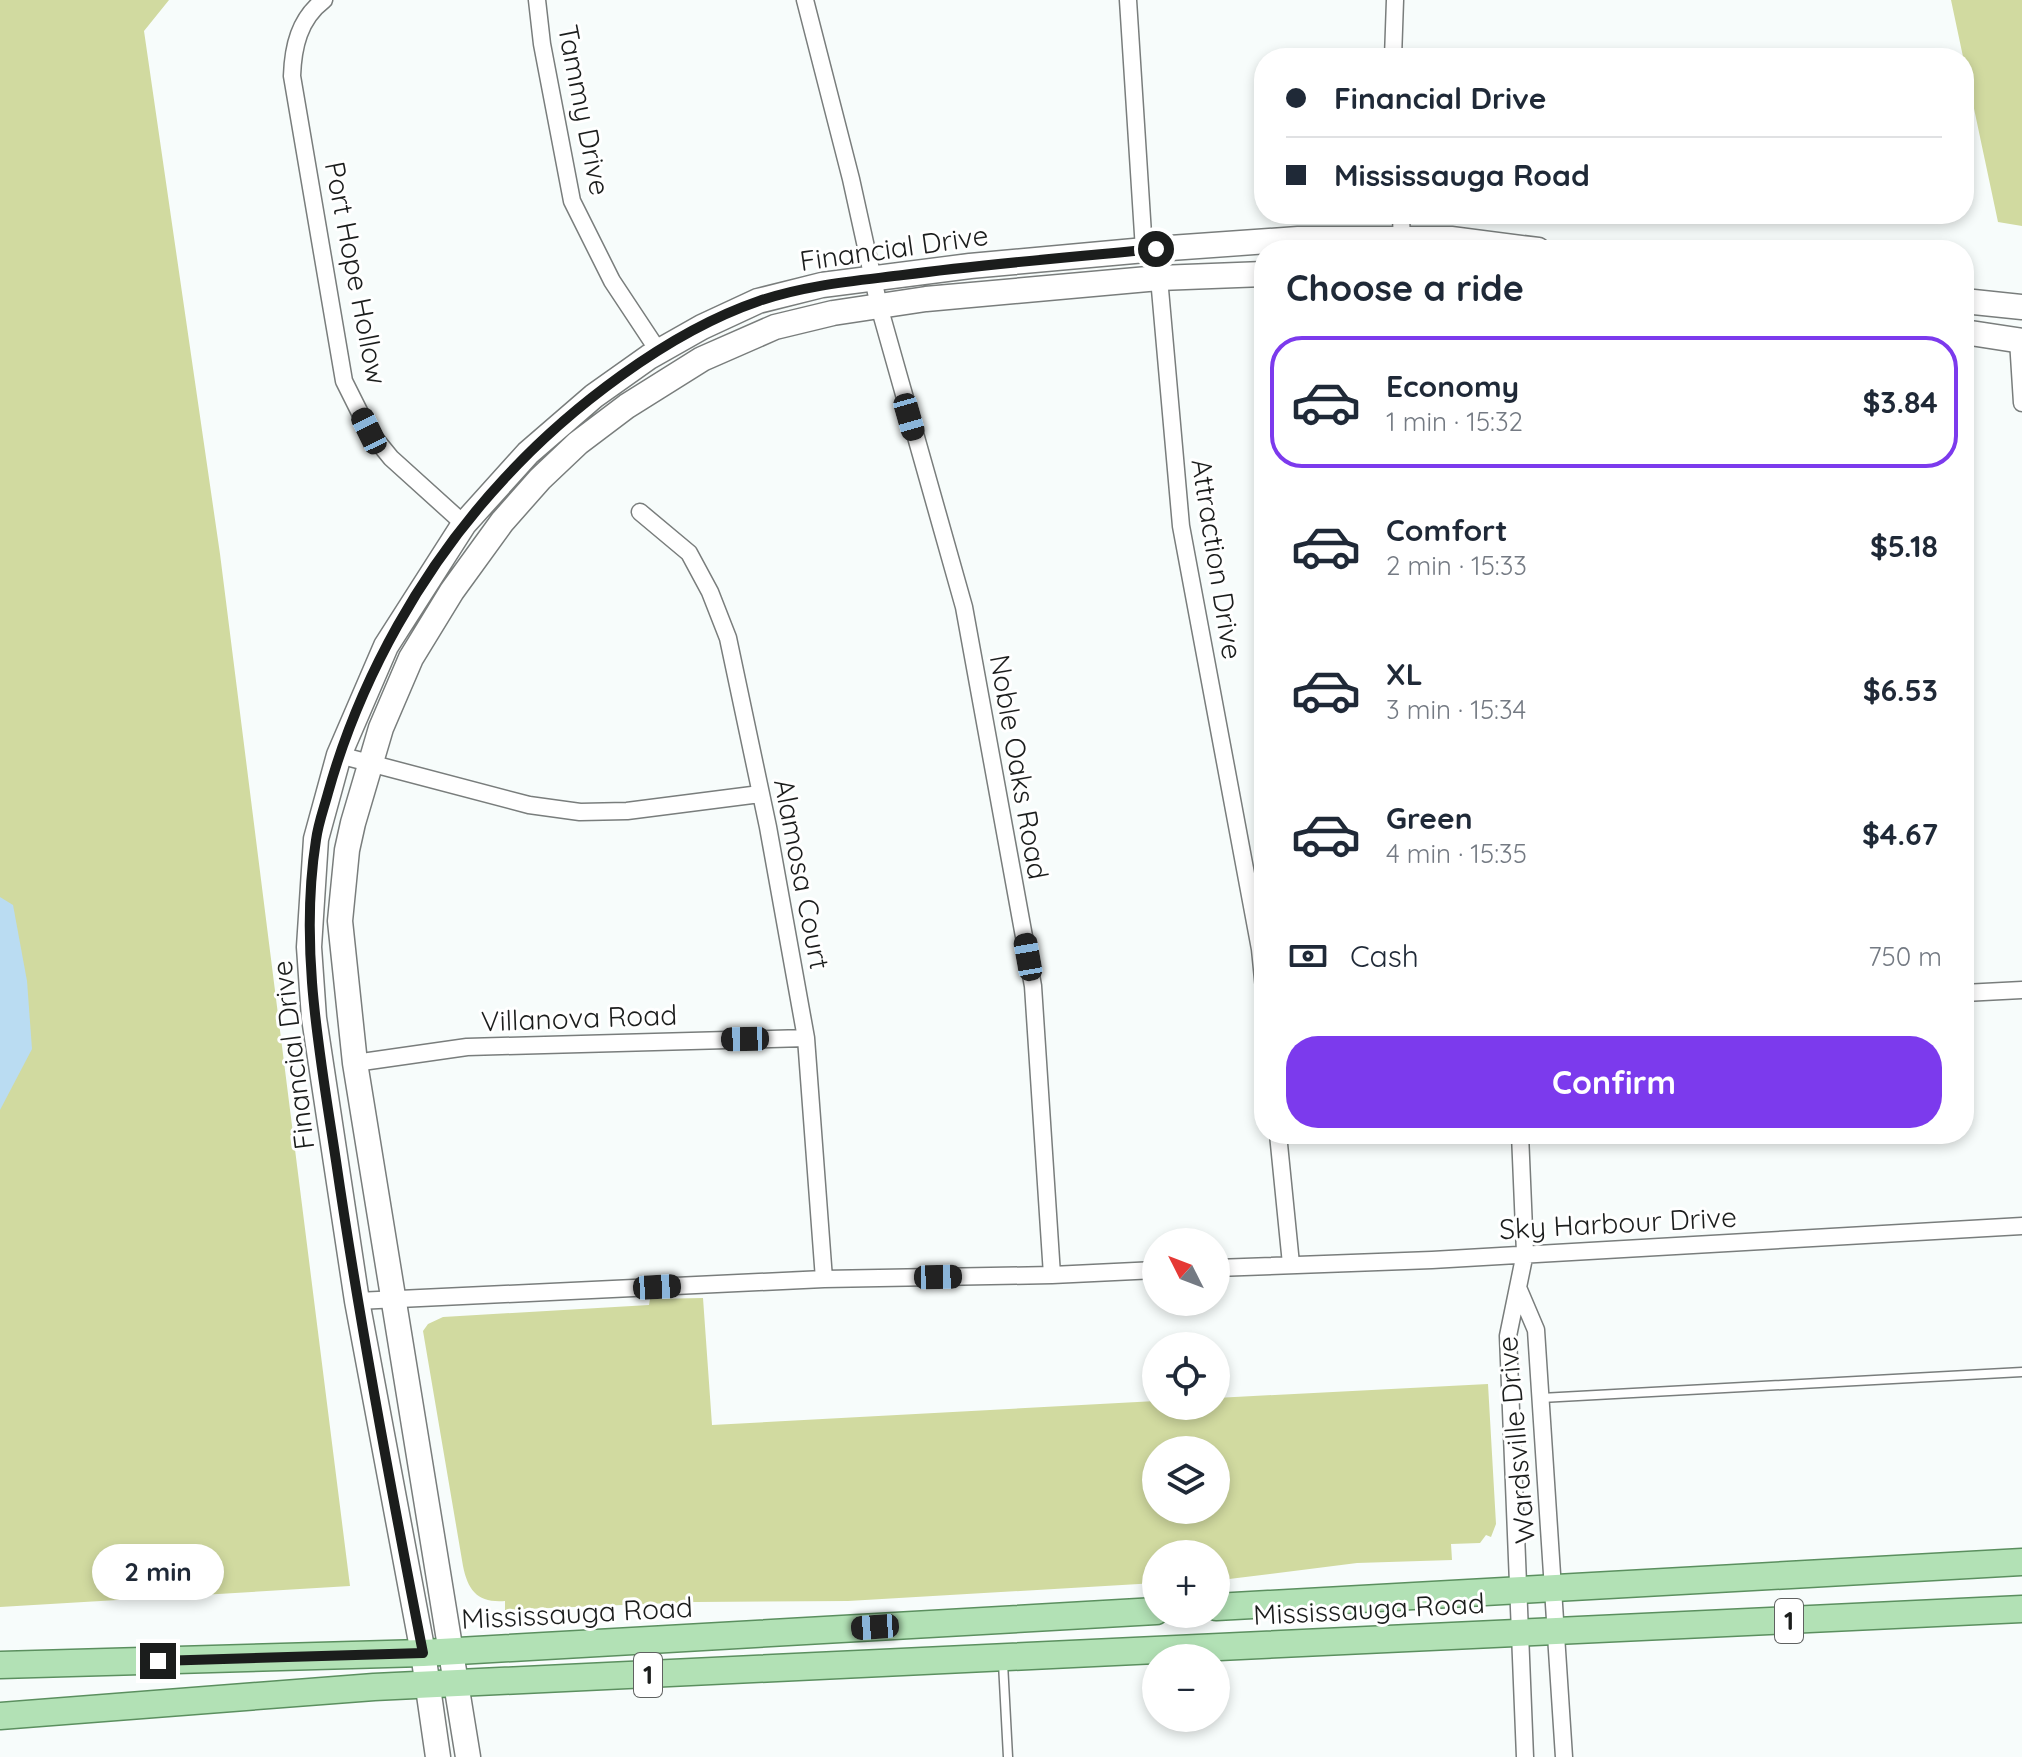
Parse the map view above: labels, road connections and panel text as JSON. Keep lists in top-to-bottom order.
{
  "streets": {
    "main road": ["Mississauga Road", "1"],
    "street": [
      "Tammy Drive",
      "Financial Drive",
      "Port Hope Hollow",
      "Attraction Drive",
      "Noble Oaks Road",
      "Alamosa Court",
      "Villanova Road",
      "Sky Harbour Drive",
      "Wardsville Drive"
    ]
  },
  "crossings": [
    ["Tammy Drive", "Financial Drive"],
    ["Financial Drive", "Port Hope Hollow"],
    ["Financial Drive", "Attraction Drive"],
    ["Financial Drive", "Noble Oaks Road"],
    ["Financial Drive", "Villanova Road"],
    ["Financial Drive", "Mississauga Road"],
    ["Alamosa Court", "Villanova Road"],
    ["Sky Harbour Drive", "Wardsville Drive"],
    ["Wardsville Drive", "Mississauga Road"]
  ],
  "north": "top left",
  "page": {
    "banner": ["Financial Drive", "Mississauga Road"],
    "heading": "Choose a ride",
    "list": [
      {
        "name": "Economy",
        "note": "1 min · 15:32",
        "value": "$3.84"
      },
      {
        "name": "Comfort",
        "note": "2 min · 15:33",
        "value": "$5.18"
      },
      {
        "name": "XL",
        "note": "3 min · 15:34",
        "value": "$6.53"
      },
      {
        "name": "Green",
        "note": "4 min · 15:35",
        "value": "$4.67"
      }
    ],
    "pay": ["Cash", "750 m"],
    "buttons": "Confirm",
    "map_buttons": ["+", "−"],
    "bubble": "2 min"
  }
}
